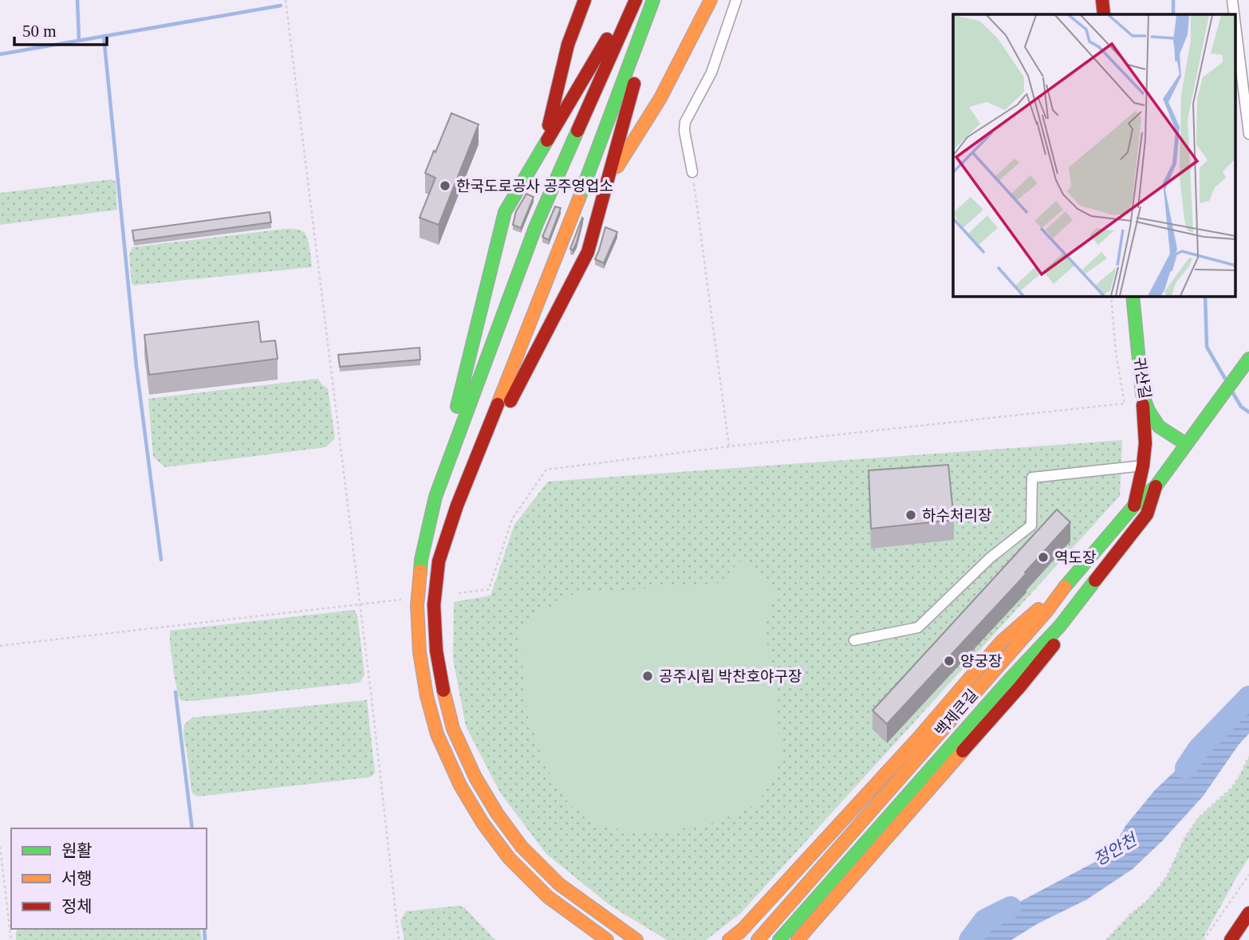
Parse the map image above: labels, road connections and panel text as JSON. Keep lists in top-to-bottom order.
{
  "streets": {
    "main road": ["귀산길", "백제큰길"]
  },
  "crossings": [
    ["귀산길", "백제큰길"]
  ],
  "water": ["정안천"],
  "places": [
    "한국도로공사 공주영업소",
    "하수처리장",
    "역도장",
    "양궁장",
    "공주시립 박찬호야구장"
  ],
  "legend": ["원활", "서행", "정체"],
  "scale_bar": "50 m"
}
